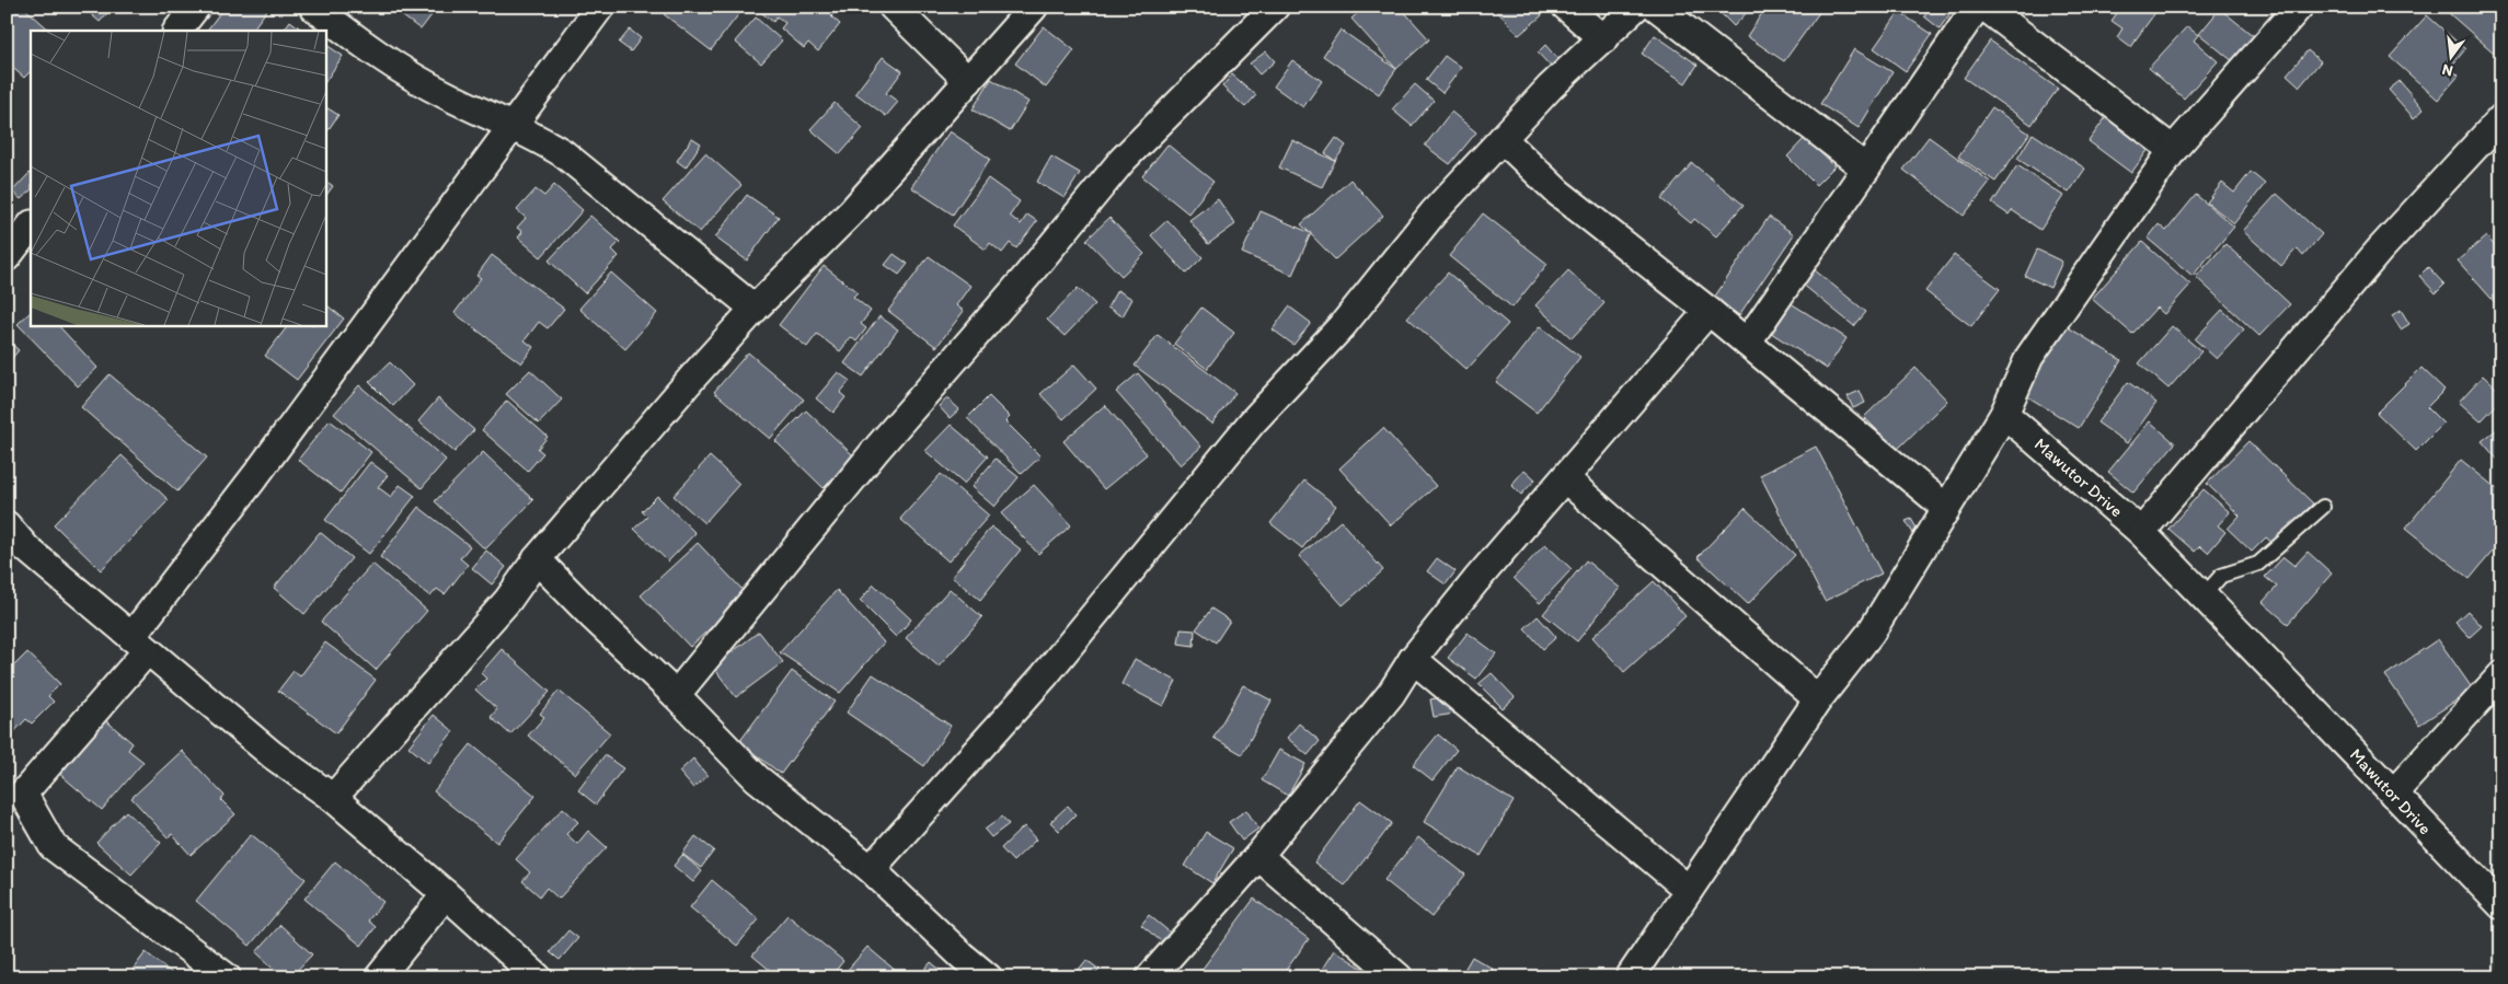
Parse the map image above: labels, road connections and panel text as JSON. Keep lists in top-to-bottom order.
{
  "streets": {
    "street": ["Mawutor Drive"]
  },
  "north": "bottom"
}
